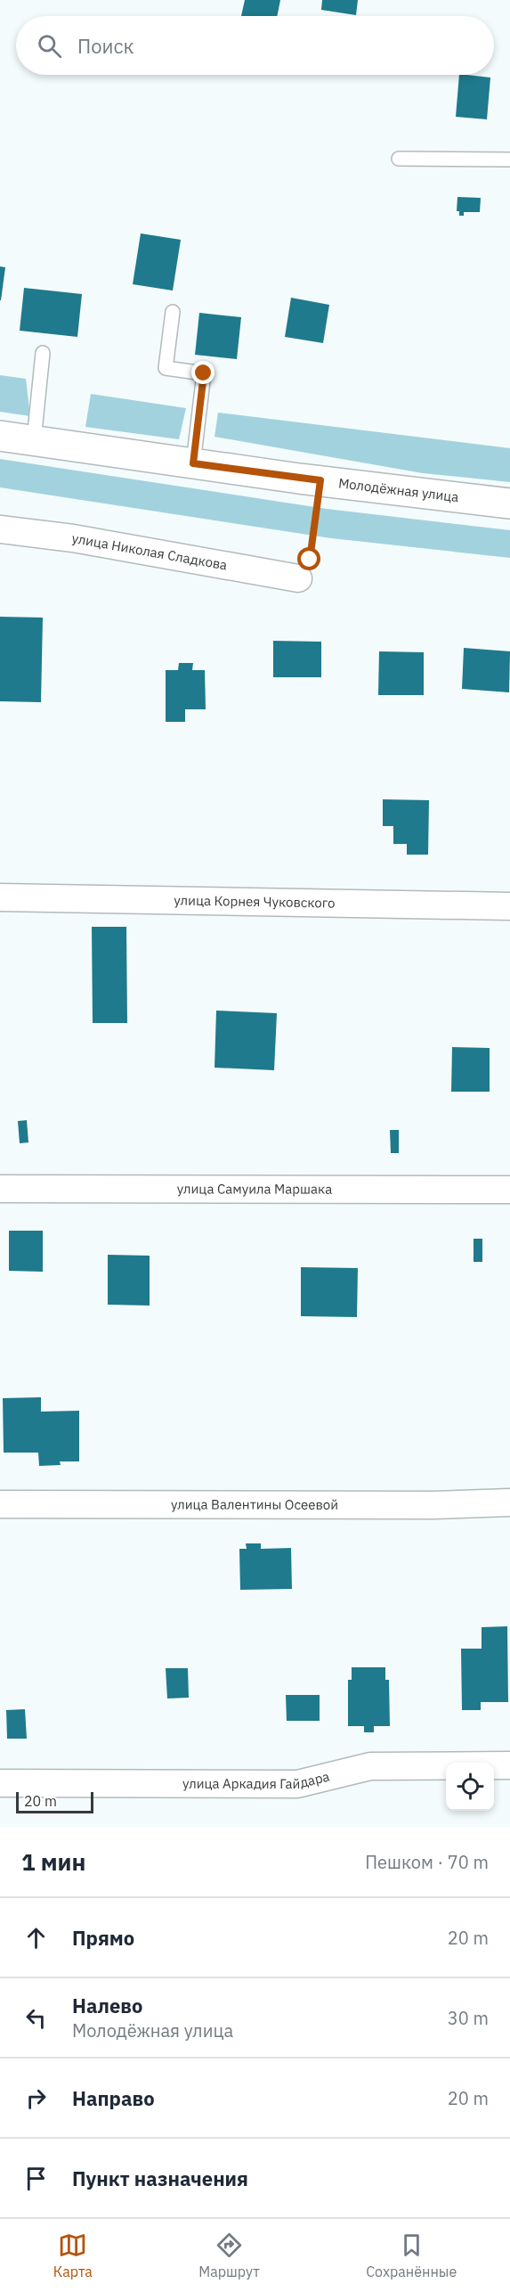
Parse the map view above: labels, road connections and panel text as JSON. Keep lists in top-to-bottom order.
{
  "streets": {
    "street": [
      "Молодёжная улица",
      "улица Николая Сладкова",
      "улица Корнея Чуковского",
      "улица Самуила Маршака",
      "улица Валентины Осеевой",
      "улица Аркадия Гайдара"
    ]
  },
  "scale_bar": "20 m",
  "page": {
    "search": "Поиск",
    "scale": "20 m",
    "heading": ["1 мин", "Пешком · 70 m"],
    "list": [
      ["Прямо", "20 m"],
      ["Налево", "Молодёжная улица", "30 m"],
      ["Направо", "20 m"],
      "Пункт назначения"
    ],
    "nav": ["Карта", "Маршрут", "Сохранённые"]
  }
}
